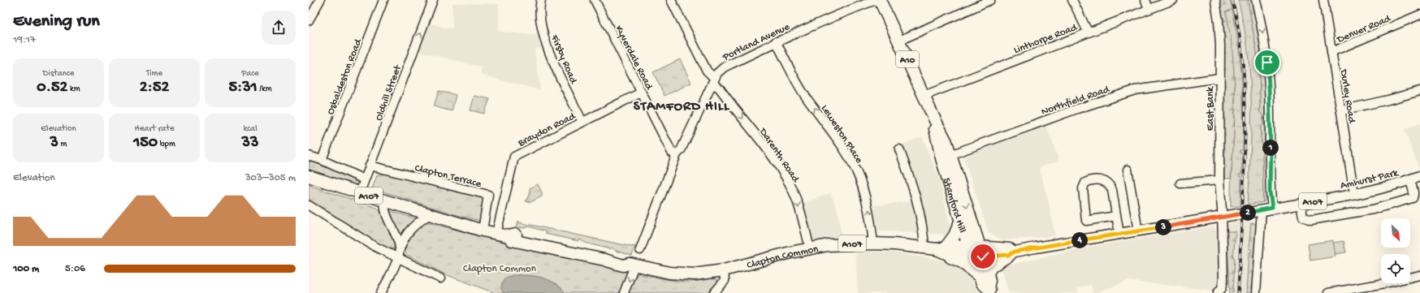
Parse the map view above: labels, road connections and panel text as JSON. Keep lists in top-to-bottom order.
{
  "streets": {
    "highway": [
      "A10",
      "A107",
      "Stamford Hill",
      "Clapton Common"
    ],
    "main road": ["Amhurst Park"],
    "street": [
      "Denver Road",
      "Linthorpe Road",
      "Portland Avenue",
      "Kyverdale Road",
      "Firsby Road",
      "Osbaldeston Road",
      "Oldhill Street",
      "Durley Road",
      "Northfield Road",
      "East Bank",
      "Braydon Road",
      "Leweston Place",
      "Darenth Road",
      "Clapton Terrace"
    ]
  },
  "crossings": [
    ["Denver Road", "Durley Road"],
    ["Linthorpe Road", "Stamford Hill"],
    ["Portland Avenue", "Kyverdale Road"],
    ["Portland Avenue", "Leweston Place"],
    ["Portland Avenue", "Darenth Road"],
    ["Kyverdale Road", "Braydon Road"],
    ["Firsby Road", "Braydon Road"],
    ["Oldhill Street", "Clapton Terrace"],
    ["Oldhill Street", "Clapton Common"],
    ["Durley Road", "Amhurst Park"],
    ["Northfield Road", "East Bank"],
    ["Northfield Road", "Stamford Hill"],
    ["East Bank", "Amhurst Park"],
    ["Braydon Road", "Clapton Common"],
    ["Leweston Place", "Clapton Common"],
    ["Darenth Road", "Clapton Common"],
    ["Clapton Terrace", "Clapton Common"],
    ["Amhurst Park", "A107"],
    ["Amhurst Park", "Stamford Hill"],
    ["Amhurst Park", "Clapton Common"],
    ["A107", "Stamford Hill"],
    ["A107", "Clapton Common"],
    ["Stamford Hill", "Clapton Common"]
  ],
  "one_way": ["Oldhill Street", "Darenth Road"],
  "districts": ["STAMFORD HILL"],
  "parks": ["Clapton Common"],
  "north": "bottom right",
  "page": {
    "heading": ["Evening run", "19:17"],
    "stats": [
      ["Distance", "0.52 km"],
      ["Time", "2:52"],
      ["Pace", "5:31 /km"],
      ["Elevation", "3 m"],
      ["Heart rate", "150 bpm"],
      ["kcal", "33"]
    ],
    "pins": [
      "1",
      "2",
      "3",
      "4"
    ],
    "chart": ["Elevation", "303–305 m"],
    "list": [
      {
        "name": "100 m",
        "note": "5:06"
      }
    ]
  }
}
